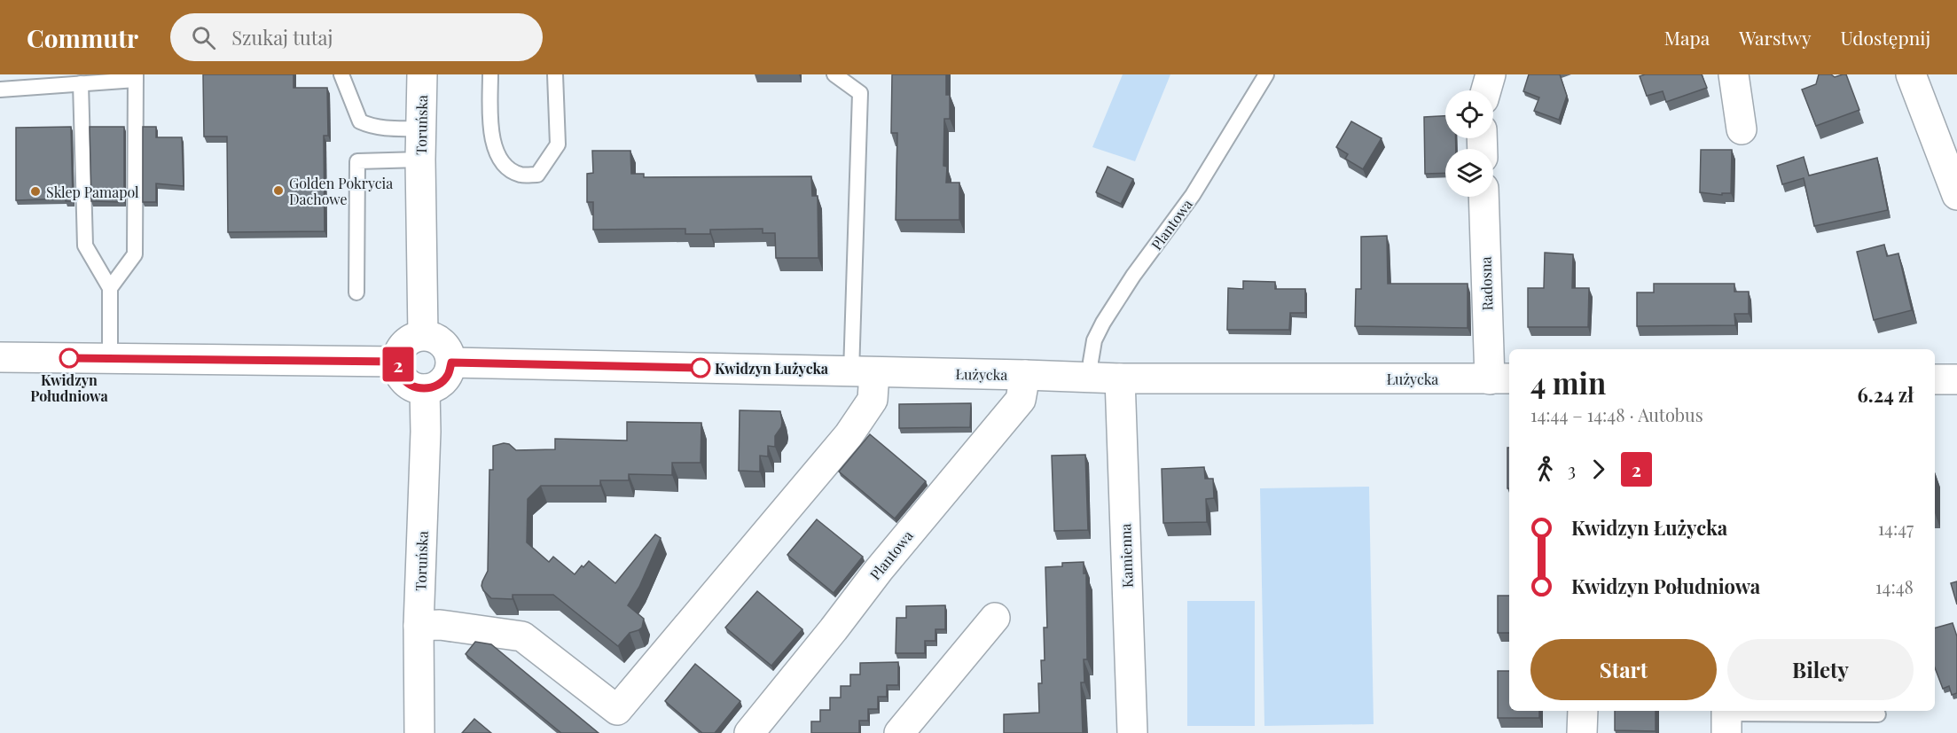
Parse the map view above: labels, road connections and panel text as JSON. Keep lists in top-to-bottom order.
{
  "streets": {
    "street": [
      "Toruńska",
      "Plantowa",
      "Radosna",
      "Łużycka",
      "Kamienna"
    ]
  },
  "crossings": [
    ["Toruńska", "Łużycka"],
    ["Plantowa", "Łużycka"],
    ["Radosna", "Łużycka"],
    ["Łużycka", "Kamienna"]
  ],
  "places": [
    "Golden Pokrycia Dachowe",
    "Sklep Pamapol",
    "Kwidzyn Południowa",
    "Kwidzyn Łużycka"
  ],
  "lines": ["bus line 2"],
  "page": {
    "header": "Commutr",
    "search": "Szukaj tutaj",
    "nav": ["Mapa", "Warstwy", "Udostępnij"],
    "on_map": "2",
    "heading": ["4 min", "14:44 – 14:48 · Autobus", "6.24 zł"],
    "legs": ["3", "2"],
    "list": [
      {
        "name": "Kwidzyn Łużycka",
        "value": "14:47"
      },
      {
        "name": "Kwidzyn Południowa",
        "value": "14:48"
      }
    ],
    "buttons": ["Start", "Bilety"]
  }
}
